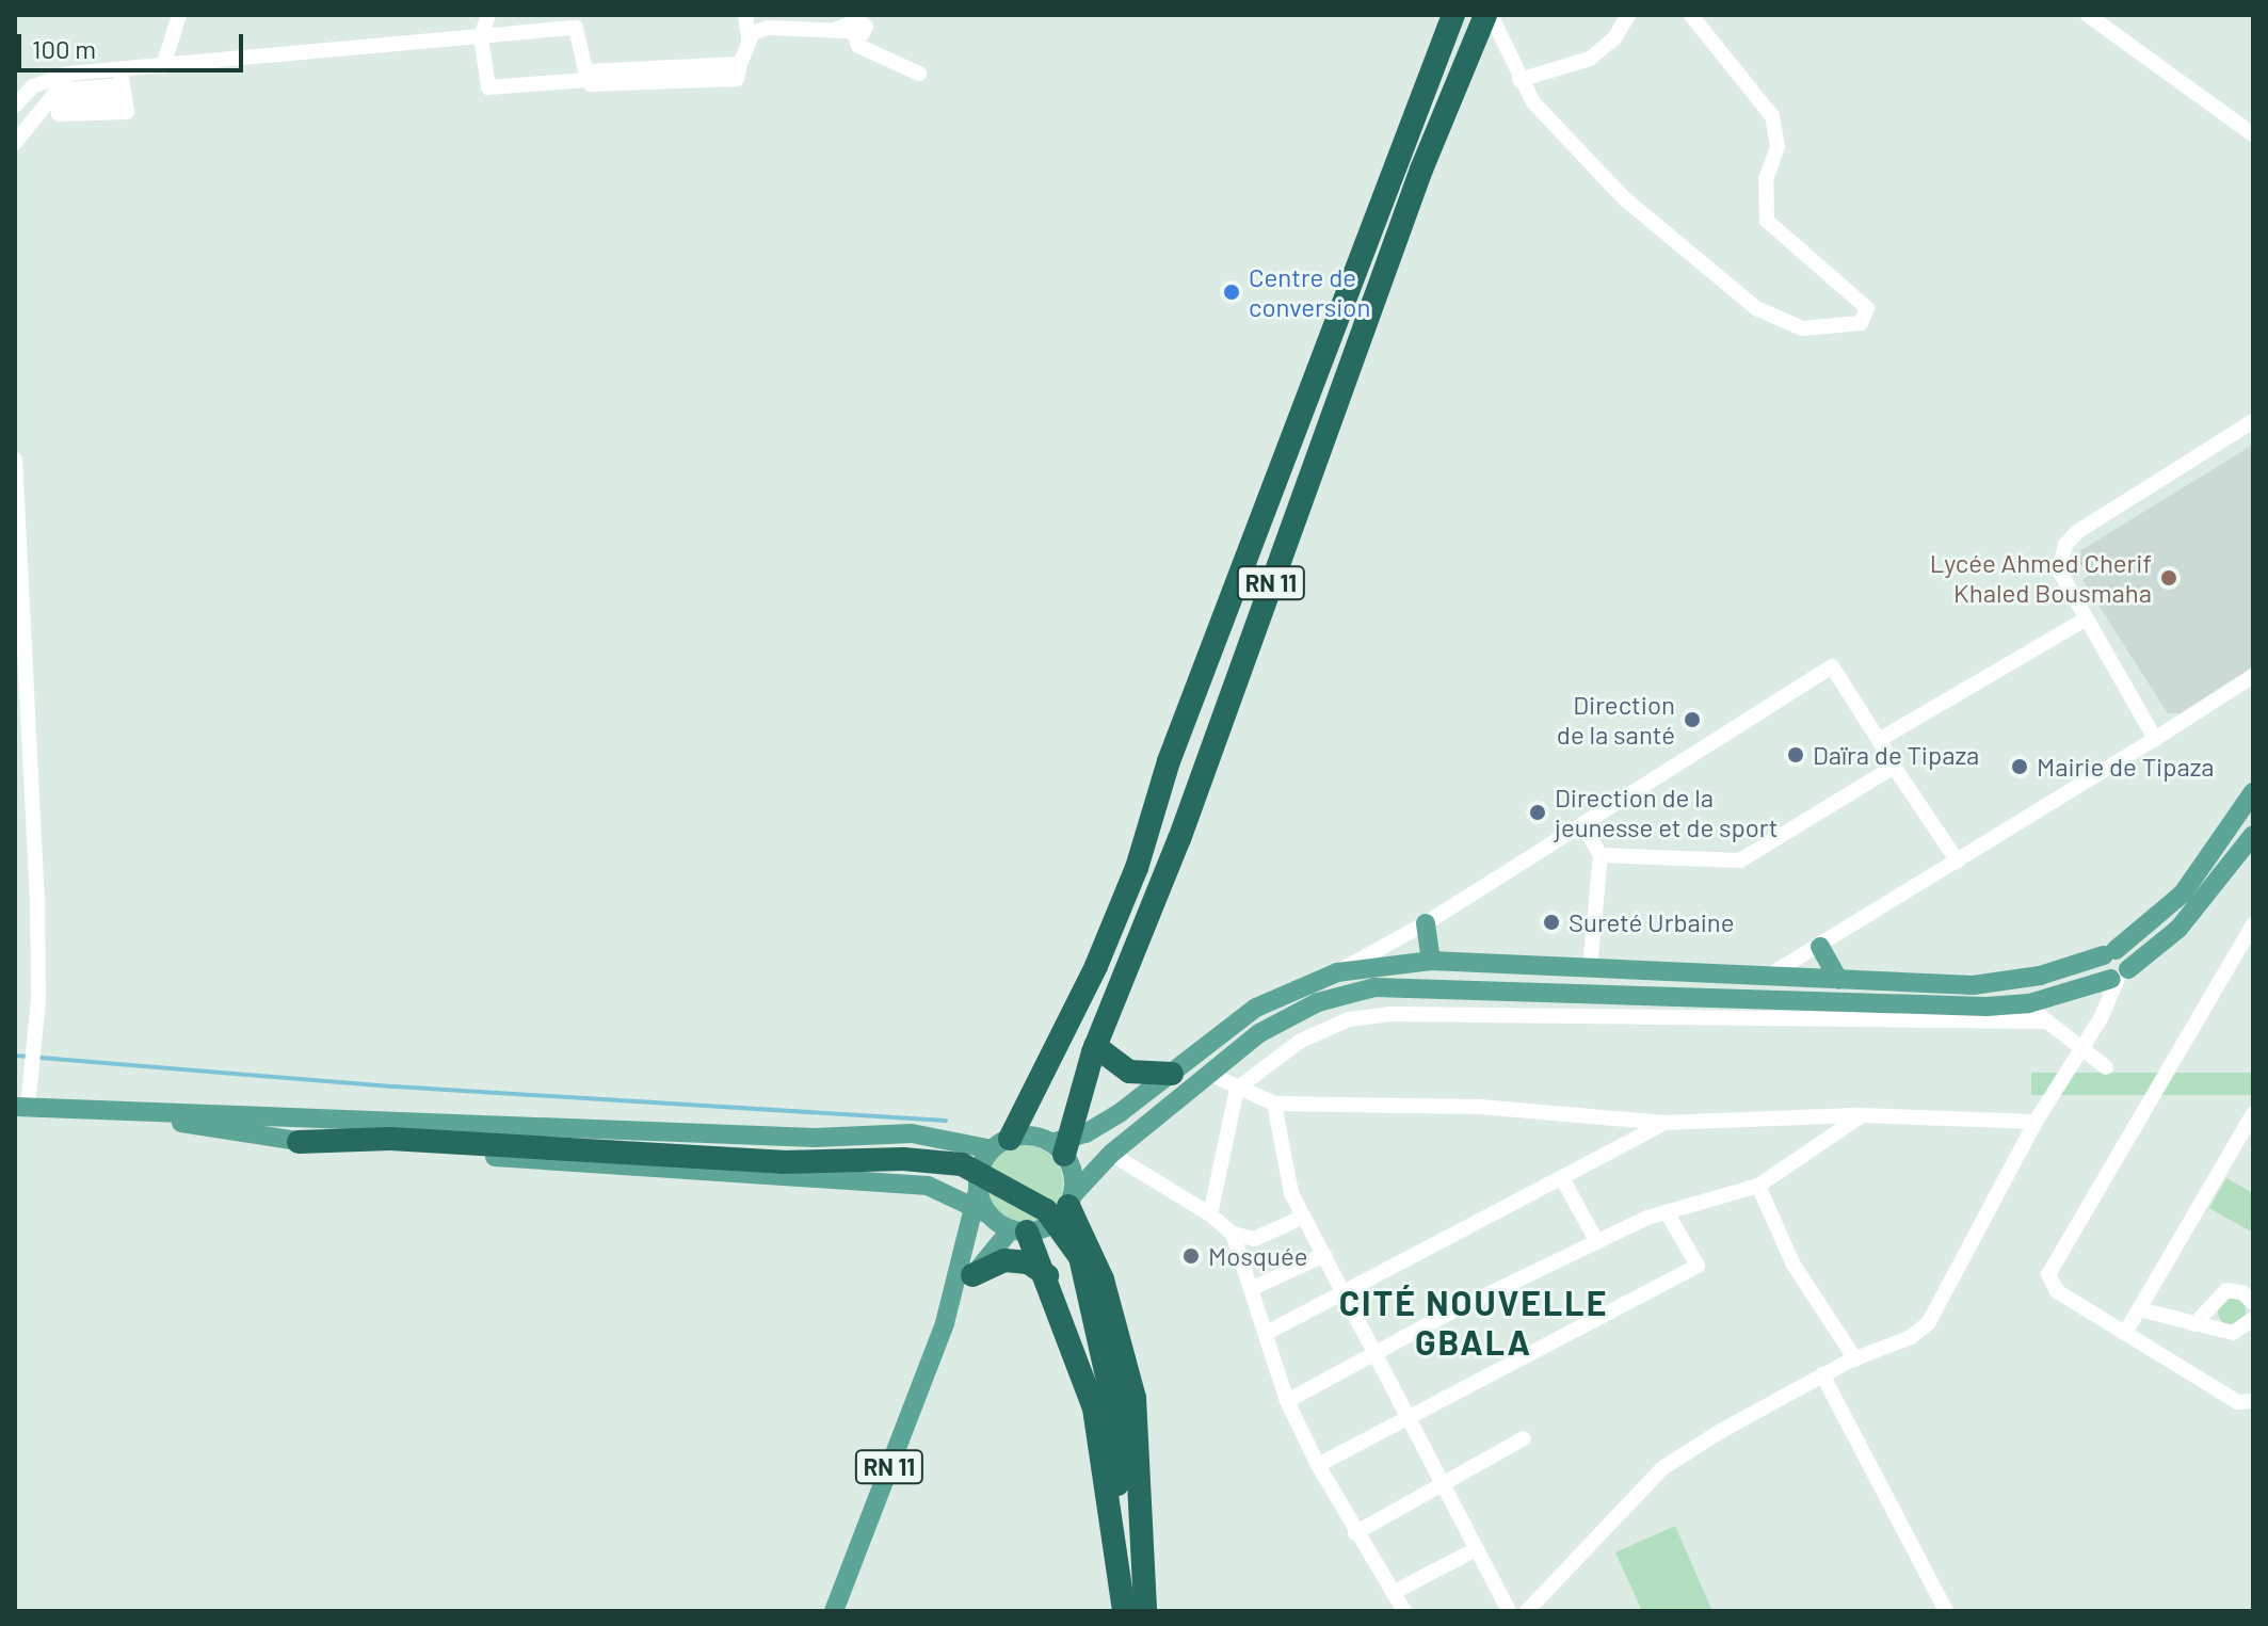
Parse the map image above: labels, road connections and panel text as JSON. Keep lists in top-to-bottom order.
{
  "streets": {
    "highway": ["RN 11"]
  },
  "districts": ["CITÉ NOUVELLE GBALA"],
  "places": [
    "Centre de conversion",
    "Lycée Ahmed Cherif Khaled Bousmaha",
    "Direction de la santé",
    "Daïra de Tipaza",
    "Mairie de Tipaza",
    "Direction de la jeunesse et de sport",
    "Sureté Urbaine",
    "Mosquée"
  ],
  "scale_bar": "100 m"
}
